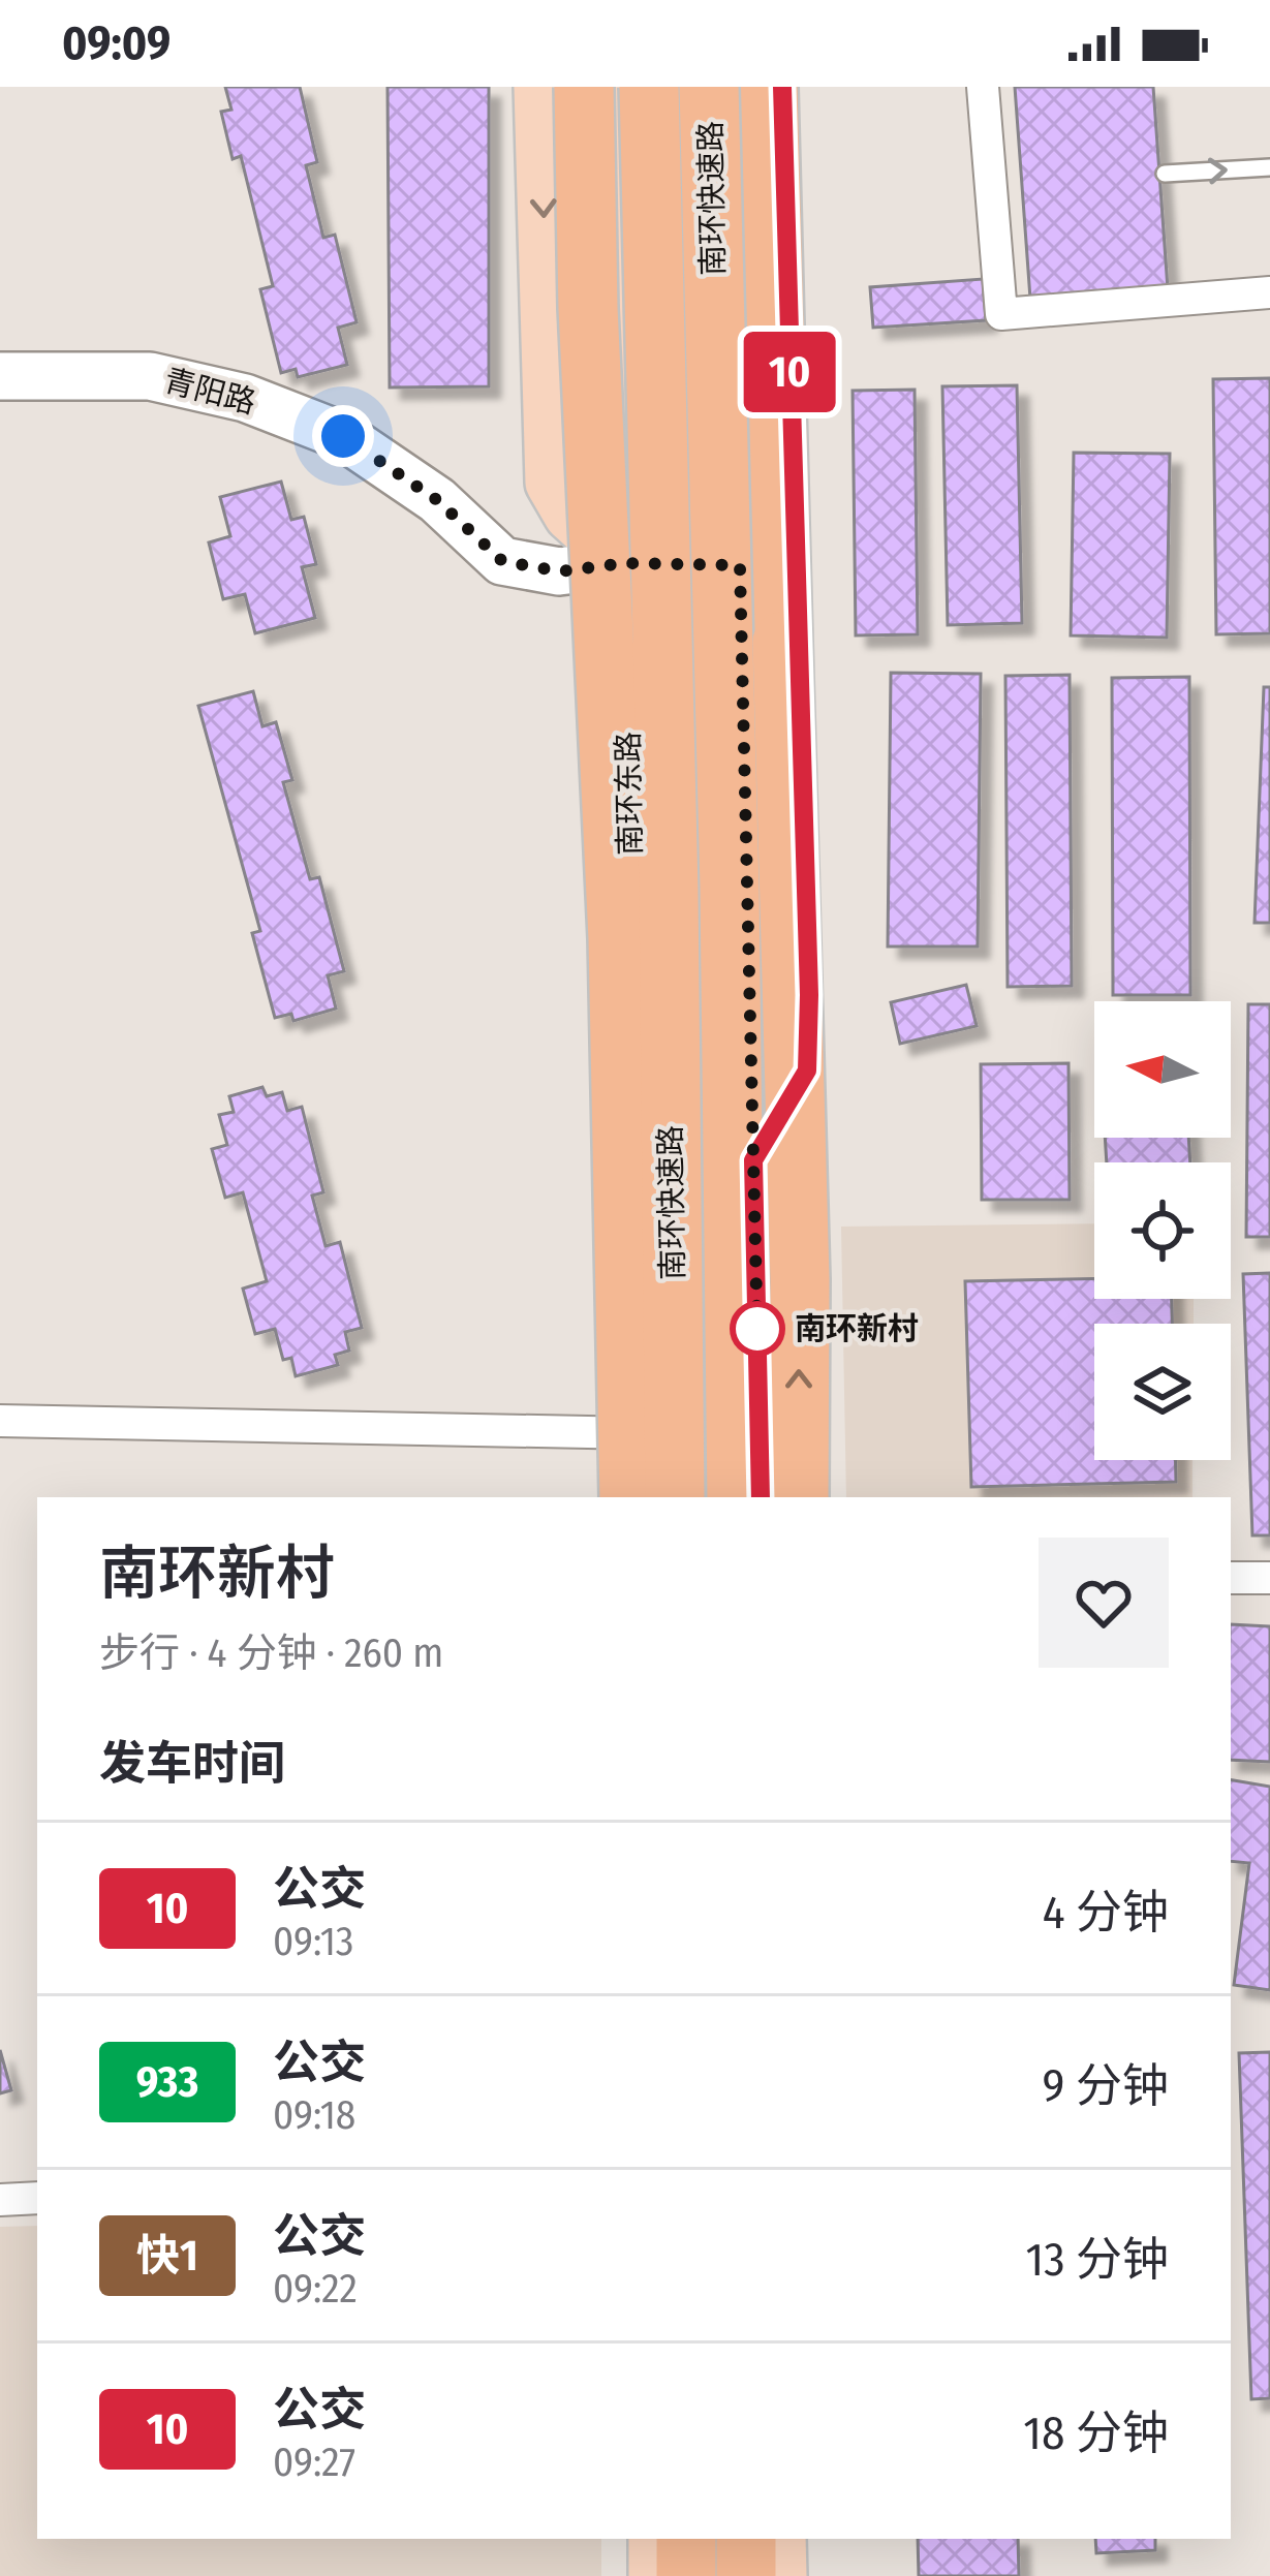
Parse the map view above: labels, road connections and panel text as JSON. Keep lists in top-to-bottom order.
{
  "streets": {
    "highway": ["南环快速路"],
    "main road": ["南环东路"],
    "street": ["青阳路"]
  },
  "crossings": [
    ["青阳路", "南环东路"]
  ],
  "places": ["南环新村"],
  "lines": ["bus line 10"],
  "north": "left",
  "page": {
    "status": "09:09",
    "on_map": "10",
    "heading": [
      ["南环新村", "步行 · 4 分钟 · 260 m"],
      "发车时间"
    ],
    "list": [
      {
        "mark": "10",
        "name": "公交",
        "note": "09:13",
        "value": "4 分钟"
      },
      {
        "mark": "933",
        "name": "公交",
        "note": "09:18",
        "value": "9 分钟"
      },
      {
        "mark": "快1",
        "name": "公交",
        "note": "09:22",
        "value": "13 分钟"
      },
      {
        "mark": "10",
        "name": "公交",
        "note": "09:27",
        "value": "18 分钟"
      }
    ]
  }
}
